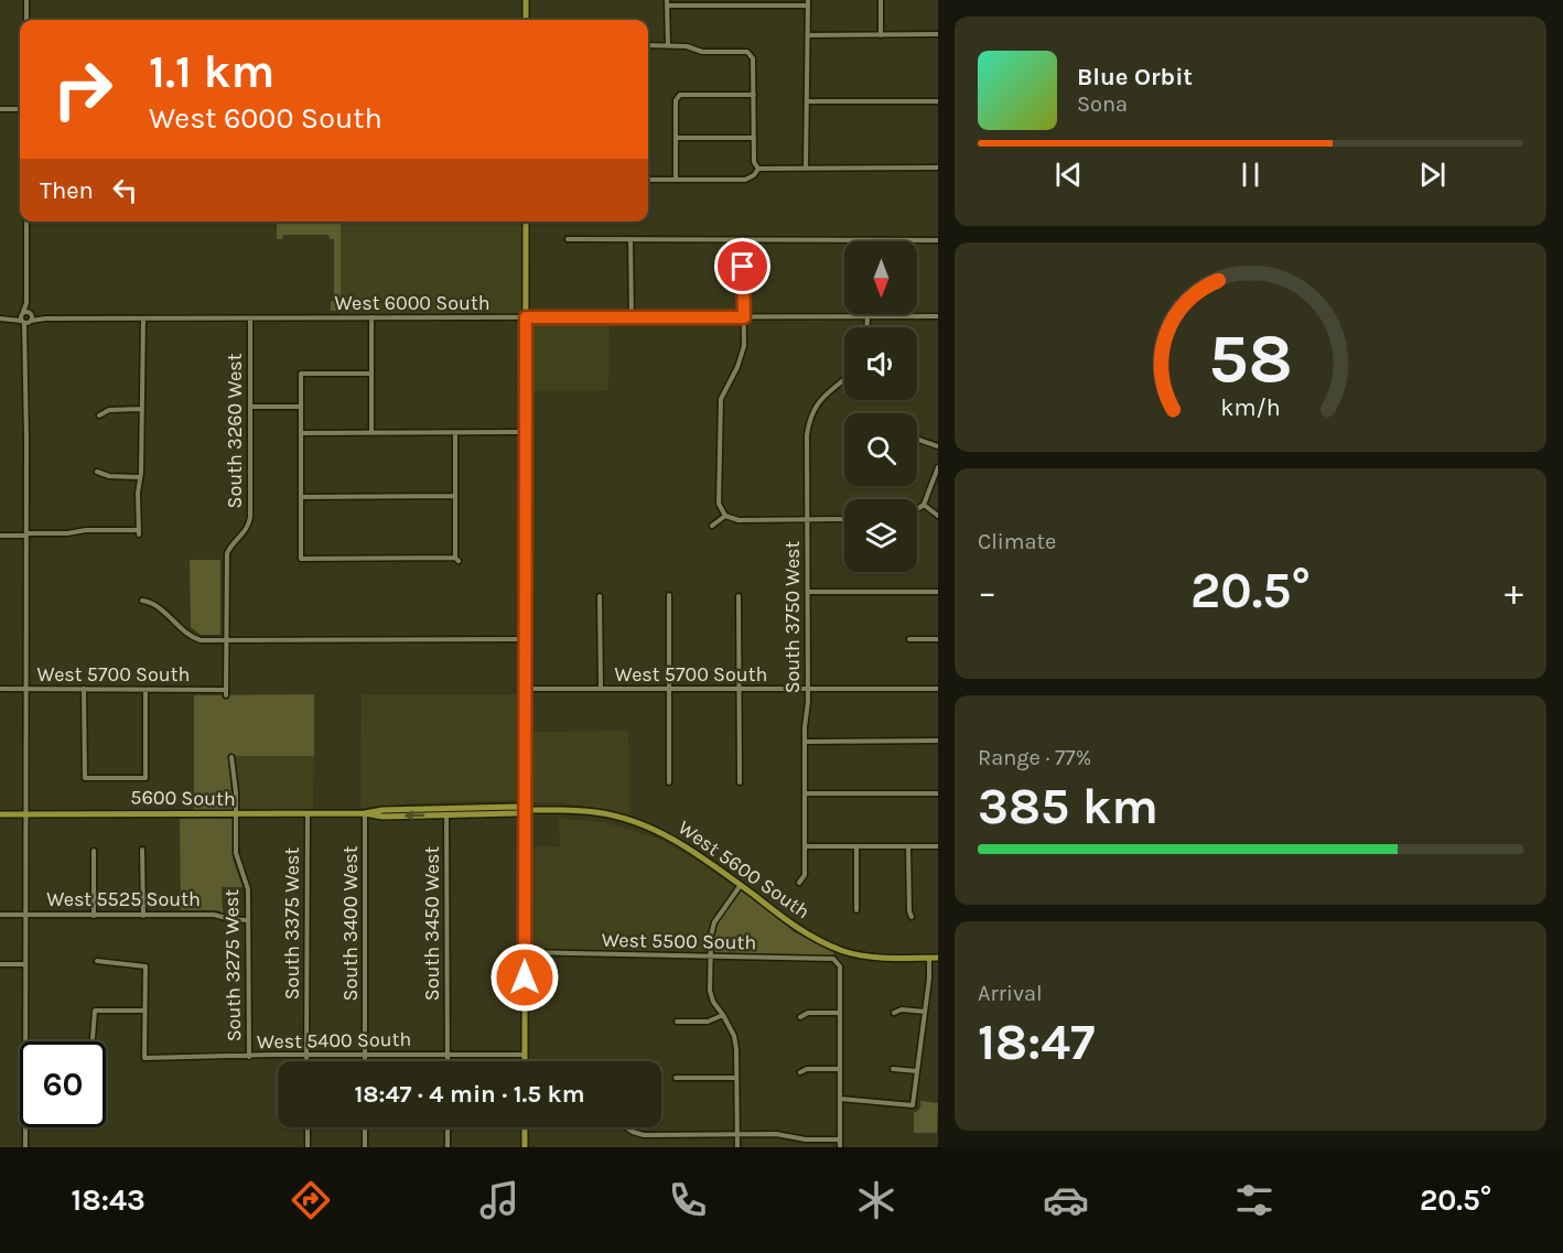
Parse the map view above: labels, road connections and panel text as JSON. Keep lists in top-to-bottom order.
{
  "streets": {
    "main road": ["5600 South", "West 5600 South"],
    "street": [
      "West 6000 South",
      "South 3260 West",
      "South 3750 West",
      "West 5700 South",
      "West 5525 South",
      "South 3375 West",
      "South 3400 West",
      "South 3450 West",
      "West 5500 South",
      "South 3275 West",
      "West 5400 South"
    ]
  },
  "crossings": [
    ["West 6000 South", "South 3260 West"],
    ["South 3260 West", "West 5700 South"],
    ["South 3750 West", "West 5700 South"],
    ["5600 South", "West 5600 South"],
    ["5600 South", "South 3375 West"],
    ["5600 South", "South 3400 West"],
    ["5600 South", "South 3450 West"],
    ["5600 South", "South 3275 West"],
    ["West 5525 South", "South 3275 West"],
    ["South 3375 West", "West 5400 South"],
    ["South 3400 West", "West 5400 South"],
    ["South 3450 West", "West 5400 South"],
    ["South 3275 West", "West 5400 South"]
  ],
  "north": "bottom",
  "page": {
    "turn": ["1.1 km", "West 6000 South"],
    "song": ["Blue Orbit", "Sona"],
    "then": "Then",
    "tile": [
      "Climate",
      ["Range · 77%", "385 km"],
      ["Arrival", "18:47"]
    ],
    "heat": ["−", "20.5°", "+"],
    "limit": "60",
    "trip": "18:47 · 4 min · 1.5 km",
    "tabs": ["18:43", "20.5°"],
    "gauge": ["58", "km/h"]
  }
}
